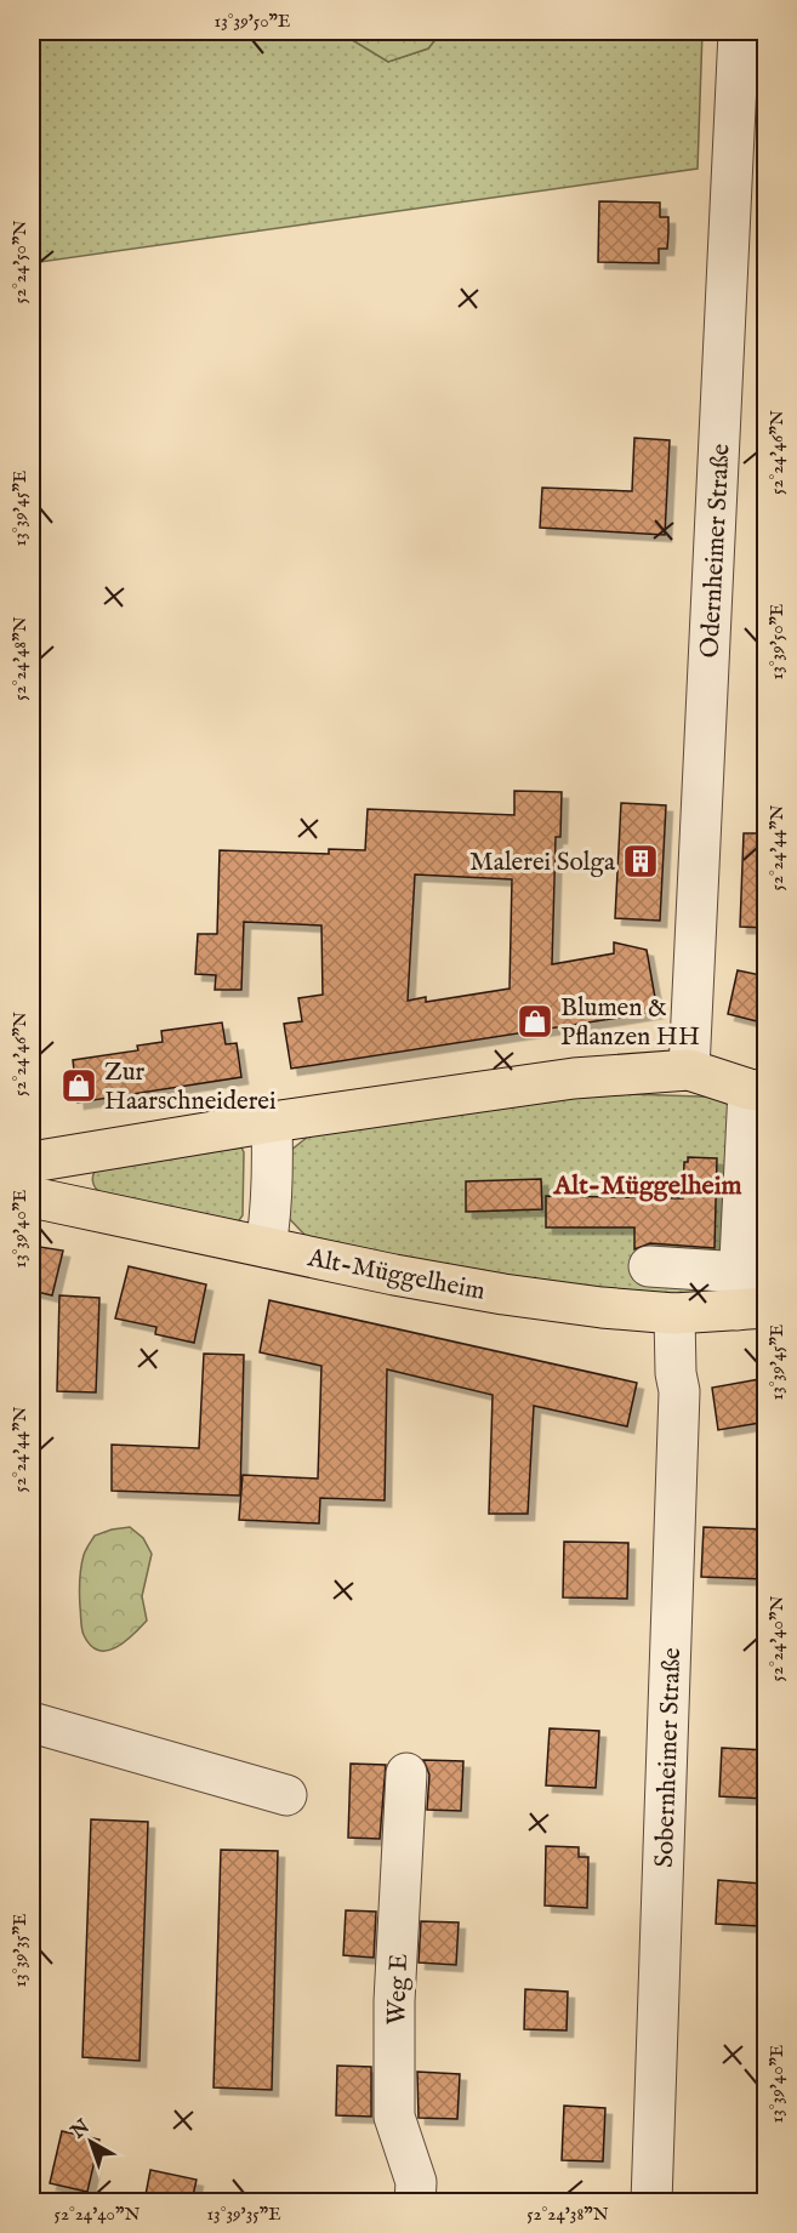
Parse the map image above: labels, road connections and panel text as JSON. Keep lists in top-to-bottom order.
{
  "streets": {
    "main road": ["Alt-Müggelheim"],
    "street": ["Odernheimer Straße", "Sobernheimer Straße", "Weg E"]
  },
  "crossings": [
    ["Alt-Müggelheim", "Sobernheimer Straße"]
  ],
  "districts": ["Alt-Müggelheim"],
  "places": {
    "building": ["Malerei Solga"],
    "shop": ["Blumen & Pflanzen HH", "Zur Haarschneiderei"]
  },
  "north": "top left",
  "coordinates": [
    "13°39'50\"E",
    "52°24'50\"N",
    "52°24'46\"N",
    "13°39'45\"E",
    "52°24'48\"N",
    "52°24'44\"N",
    "13°39'40\"E",
    "52°24'40\"N",
    "13°39'35\"E",
    "52°24'38\"N"
  ]
}
